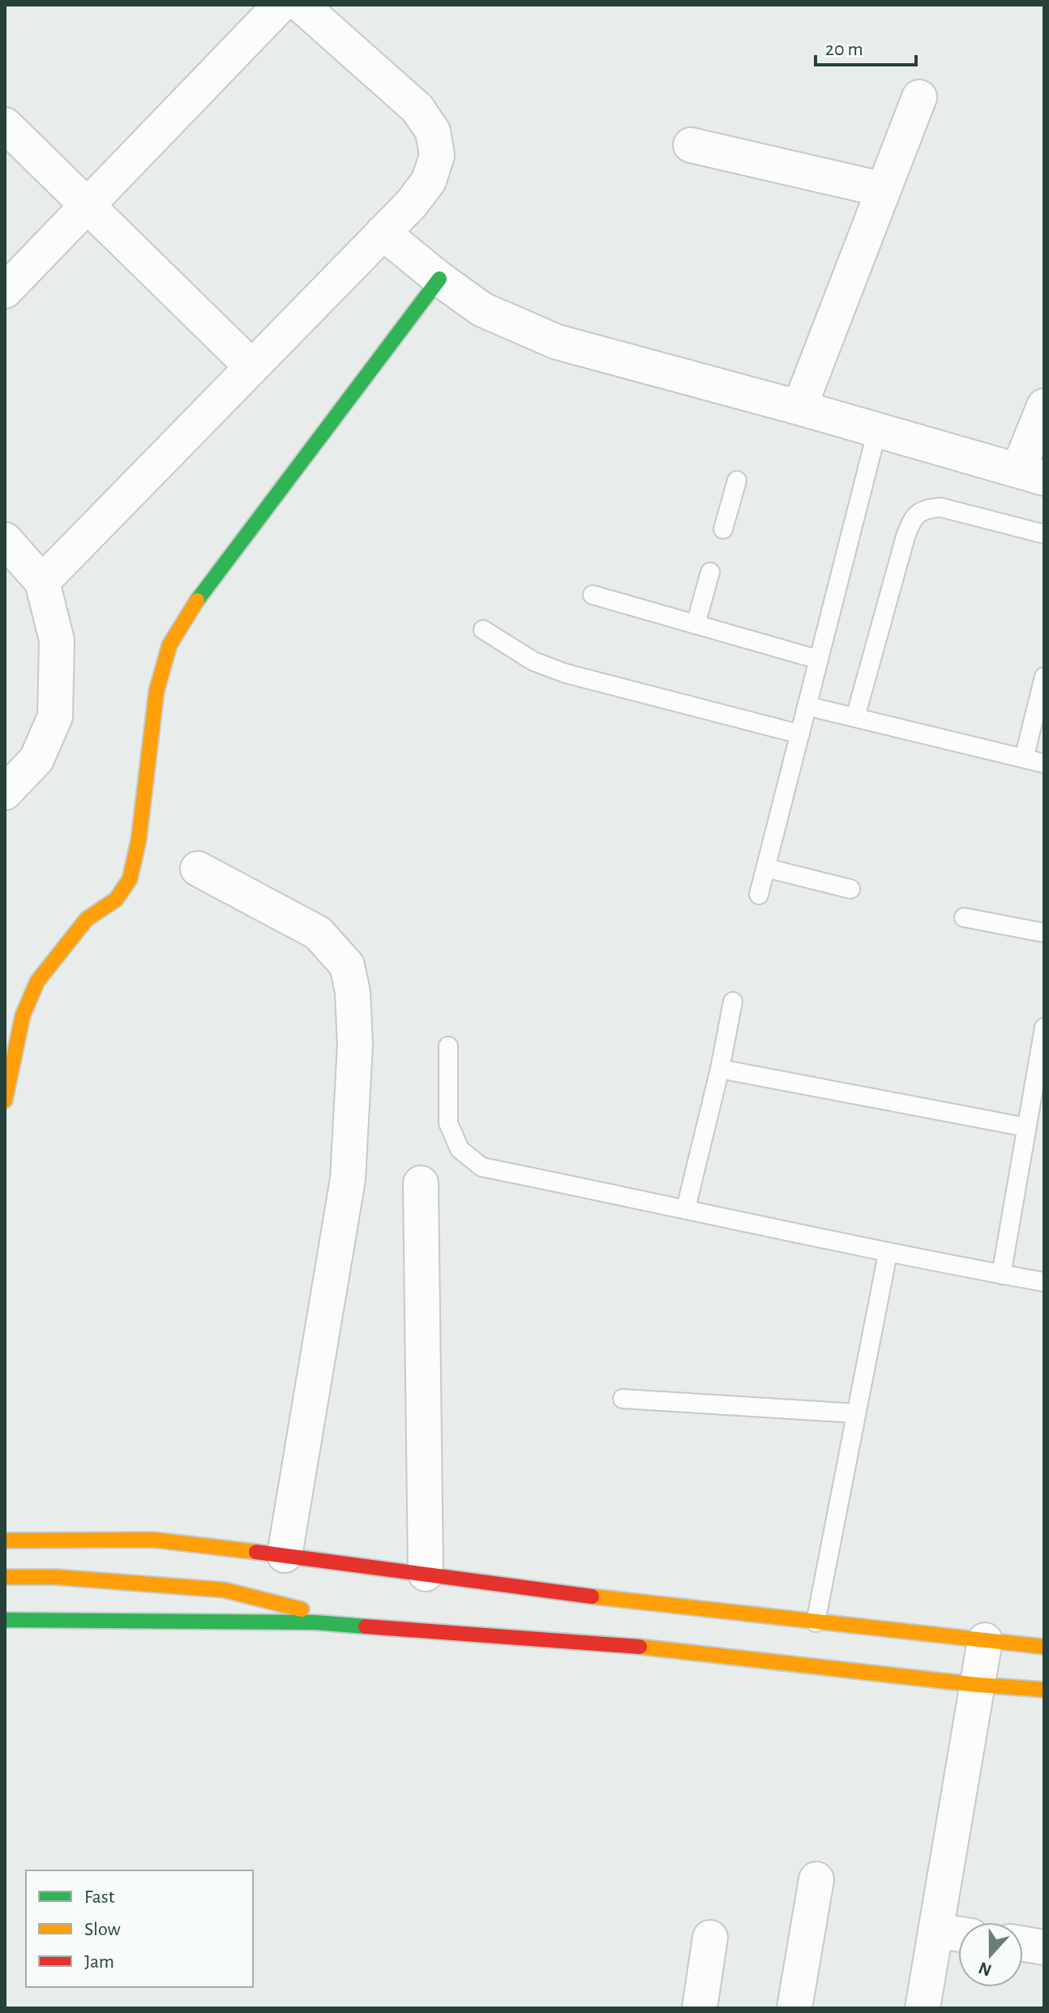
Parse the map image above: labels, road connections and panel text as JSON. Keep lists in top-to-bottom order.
{
  "legend": ["Fast", "Slow", "Jam"],
  "scale_bar": "20 m",
  "north": "bottom"
}
